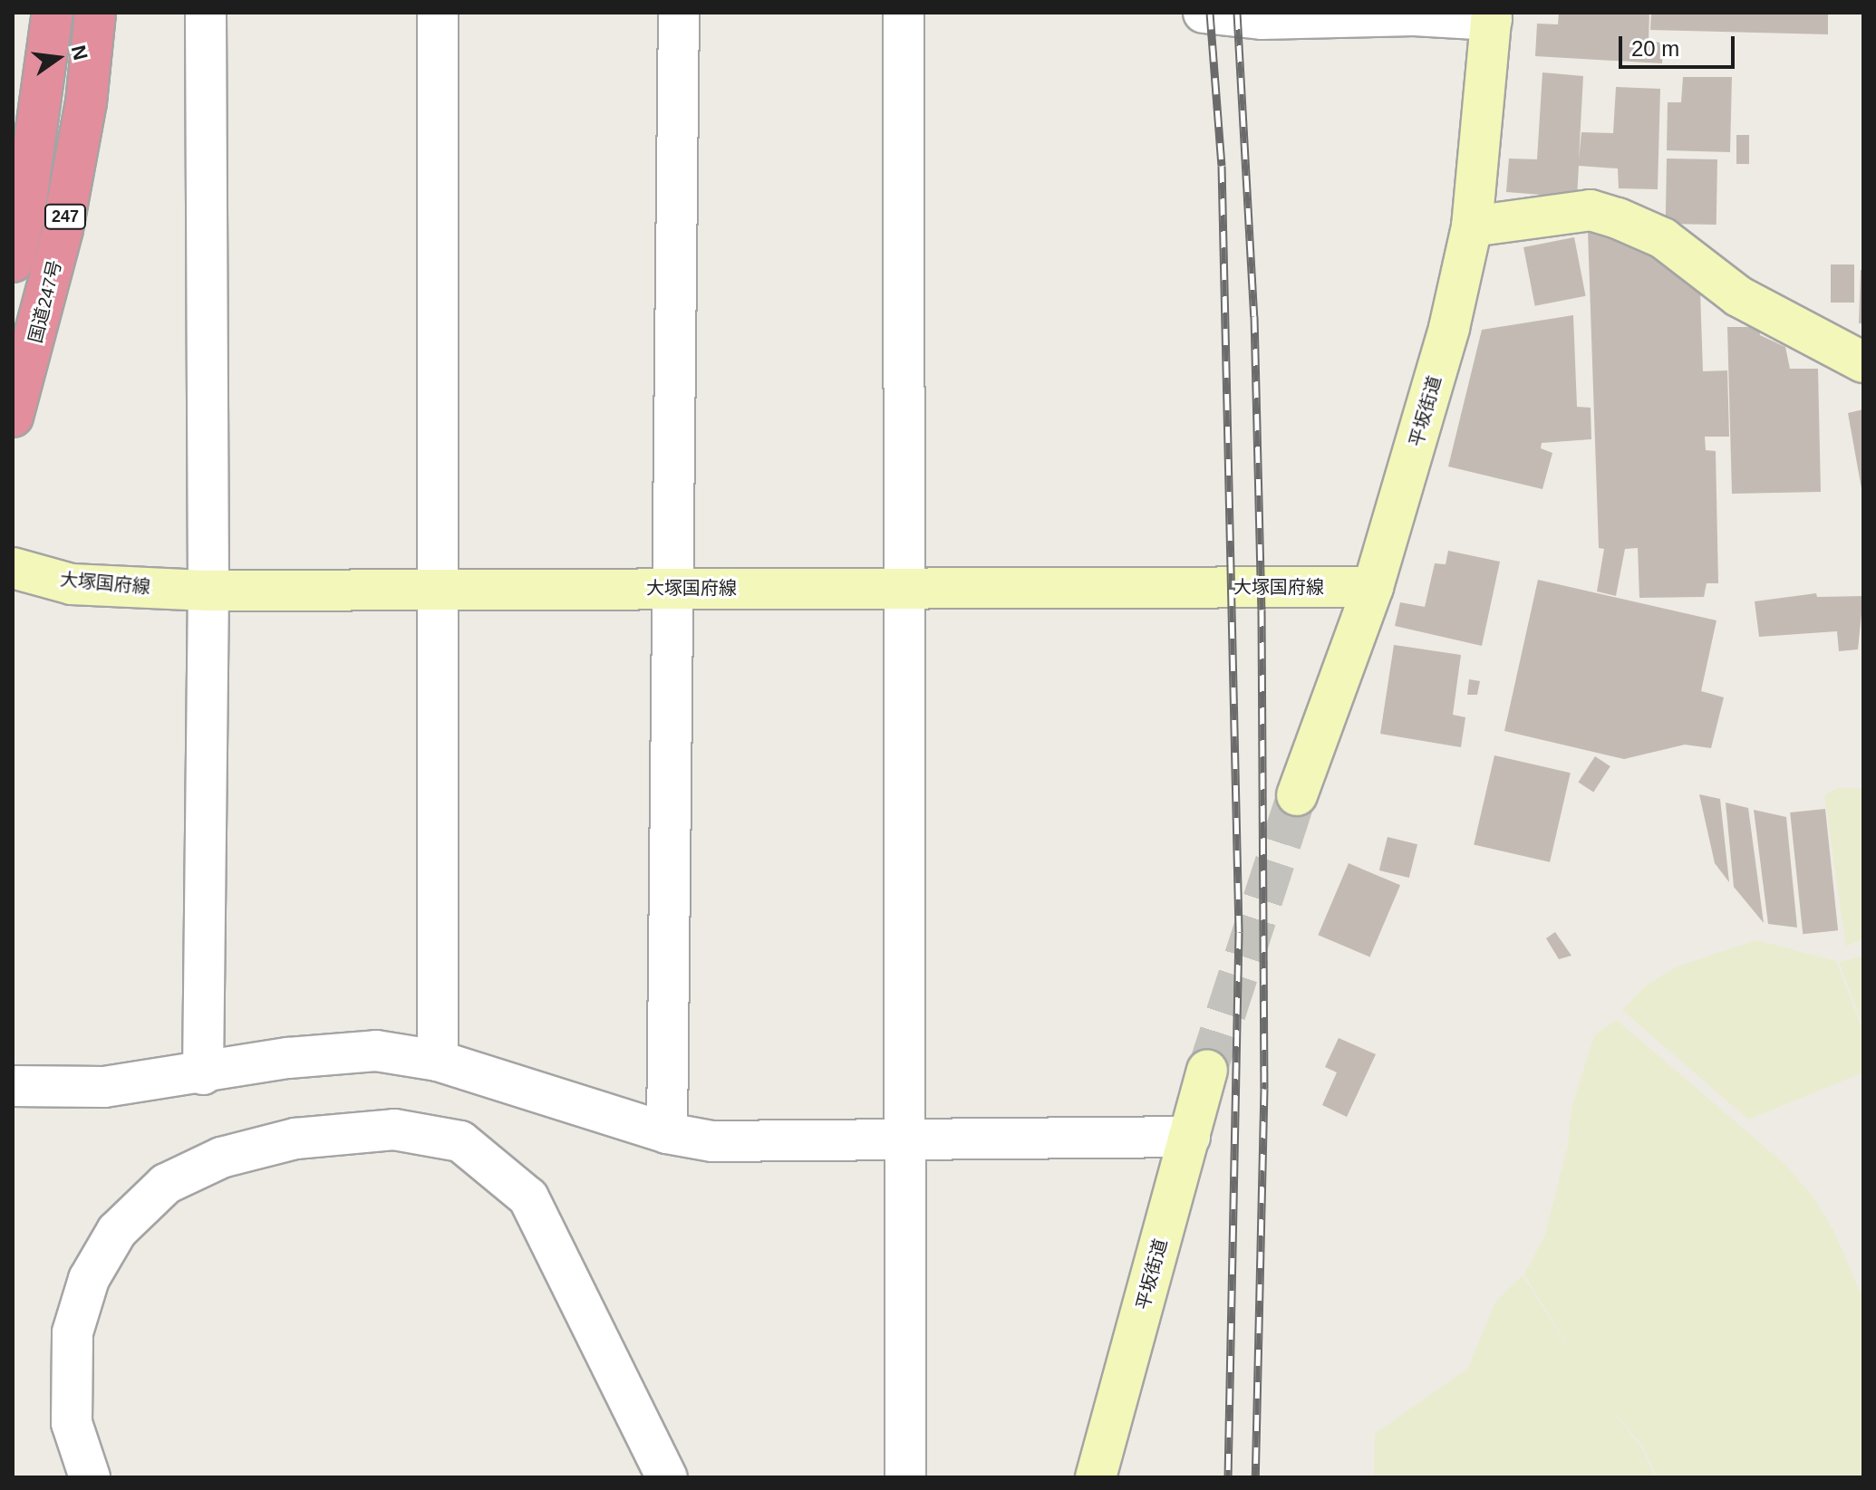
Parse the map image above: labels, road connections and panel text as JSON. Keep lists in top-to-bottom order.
{
  "streets": {
    "highway": ["247", "国道247号"],
    "main road": ["平坂街道", "大塚国府線"]
  },
  "crossings": [
    ["平坂街道", "大塚国府線"]
  ],
  "scale_bar": "20 m",
  "north": "right"
}
